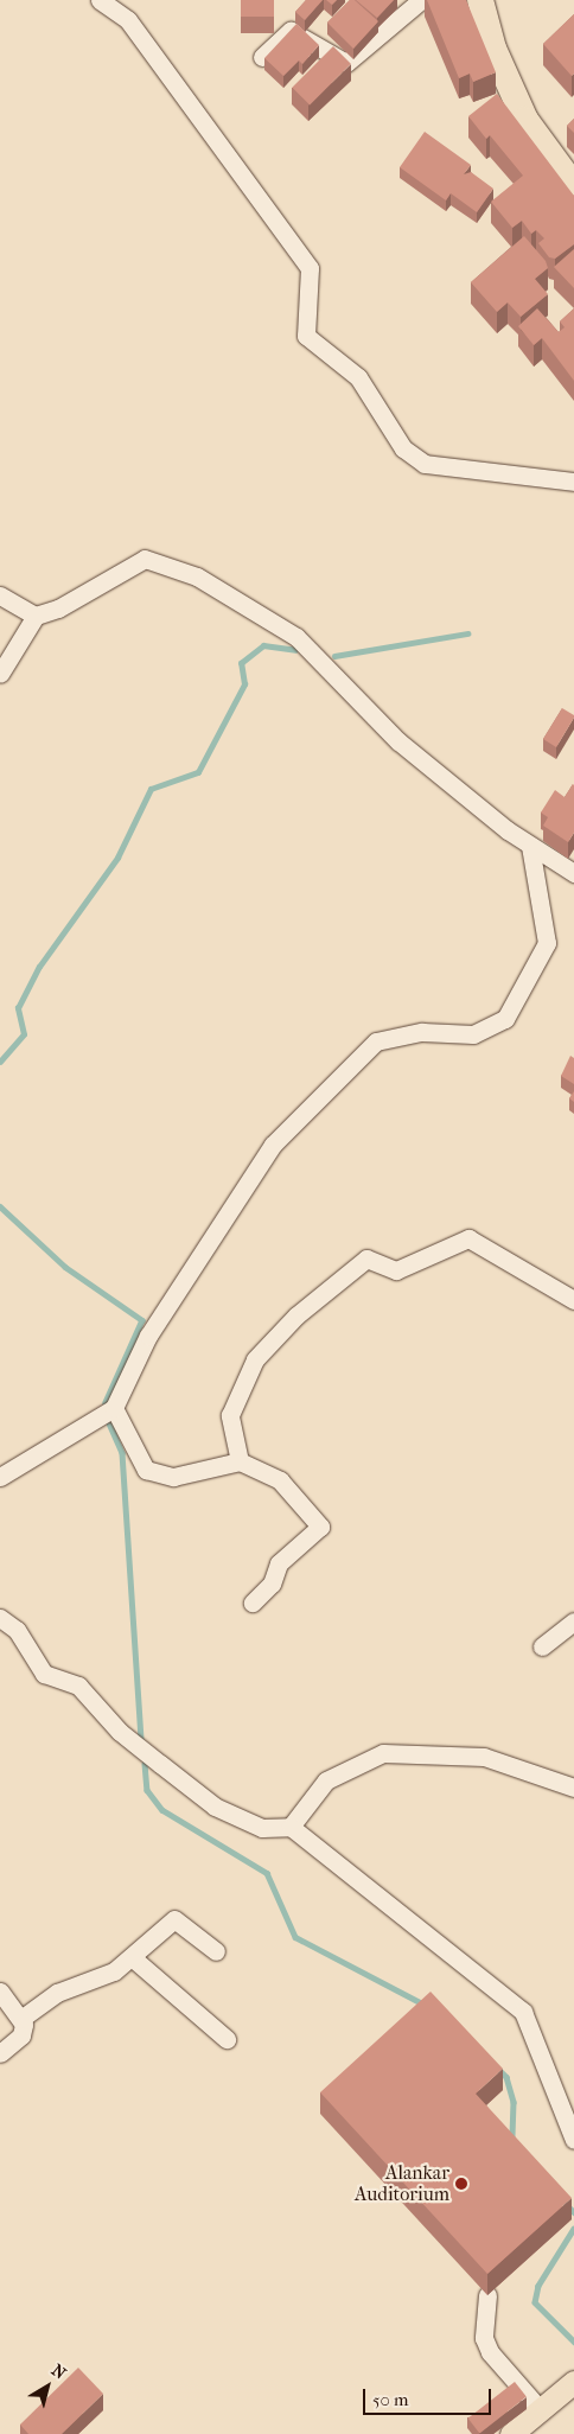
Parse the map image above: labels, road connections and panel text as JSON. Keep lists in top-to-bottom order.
{
  "places": ["Alankar Auditorium"],
  "scale_bar": "50 m",
  "north": "top right"
}
